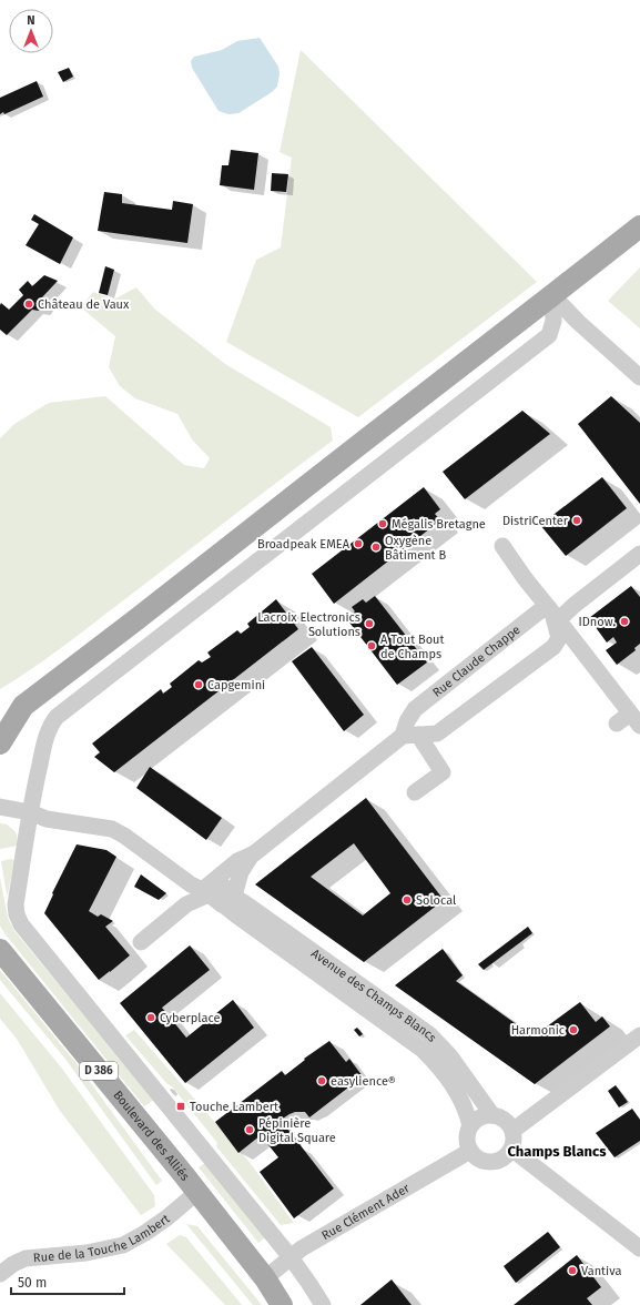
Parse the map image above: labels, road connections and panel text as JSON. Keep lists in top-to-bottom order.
{
  "streets": {
    "main road": ["D 386", "Boulevard des Alliés"],
    "street": [
      "Rue Claude Chappe",
      "Avenue des Champs Blancs",
      "Rue Clément Ader",
      "Rue de la Touche Lambert"
    ]
  },
  "crossings": [
    ["Rue Claude Chappe", "Avenue des Champs Blancs"],
    ["Avenue des Champs Blancs", "Rue Clément Ader"],
    ["Boulevard des Alliés", "Rue Clément Ader"],
    ["Boulevard des Alliés", "Rue de la Touche Lambert"]
  ],
  "districts": ["Champs Blancs"],
  "places": {
    "other": [
      "Château de Vaux",
      "DistriCenter",
      "Mégalis Bretagne",
      "Broadpeak EMEA",
      "Oxygène Bâtiment B",
      "IDnow.",
      "Lacroix Electronics Solutions",
      "A Tout Bout de Champs",
      "Capgemini",
      "Solocal",
      "Cyberplace",
      "Harmonic",
      "easylience®",
      "Pépinière Digital Square",
      "Vantiva"
    ],
    "transit": ["Touche Lambert"]
  },
  "scale_bar": "50 m",
  "north": "top"
}
